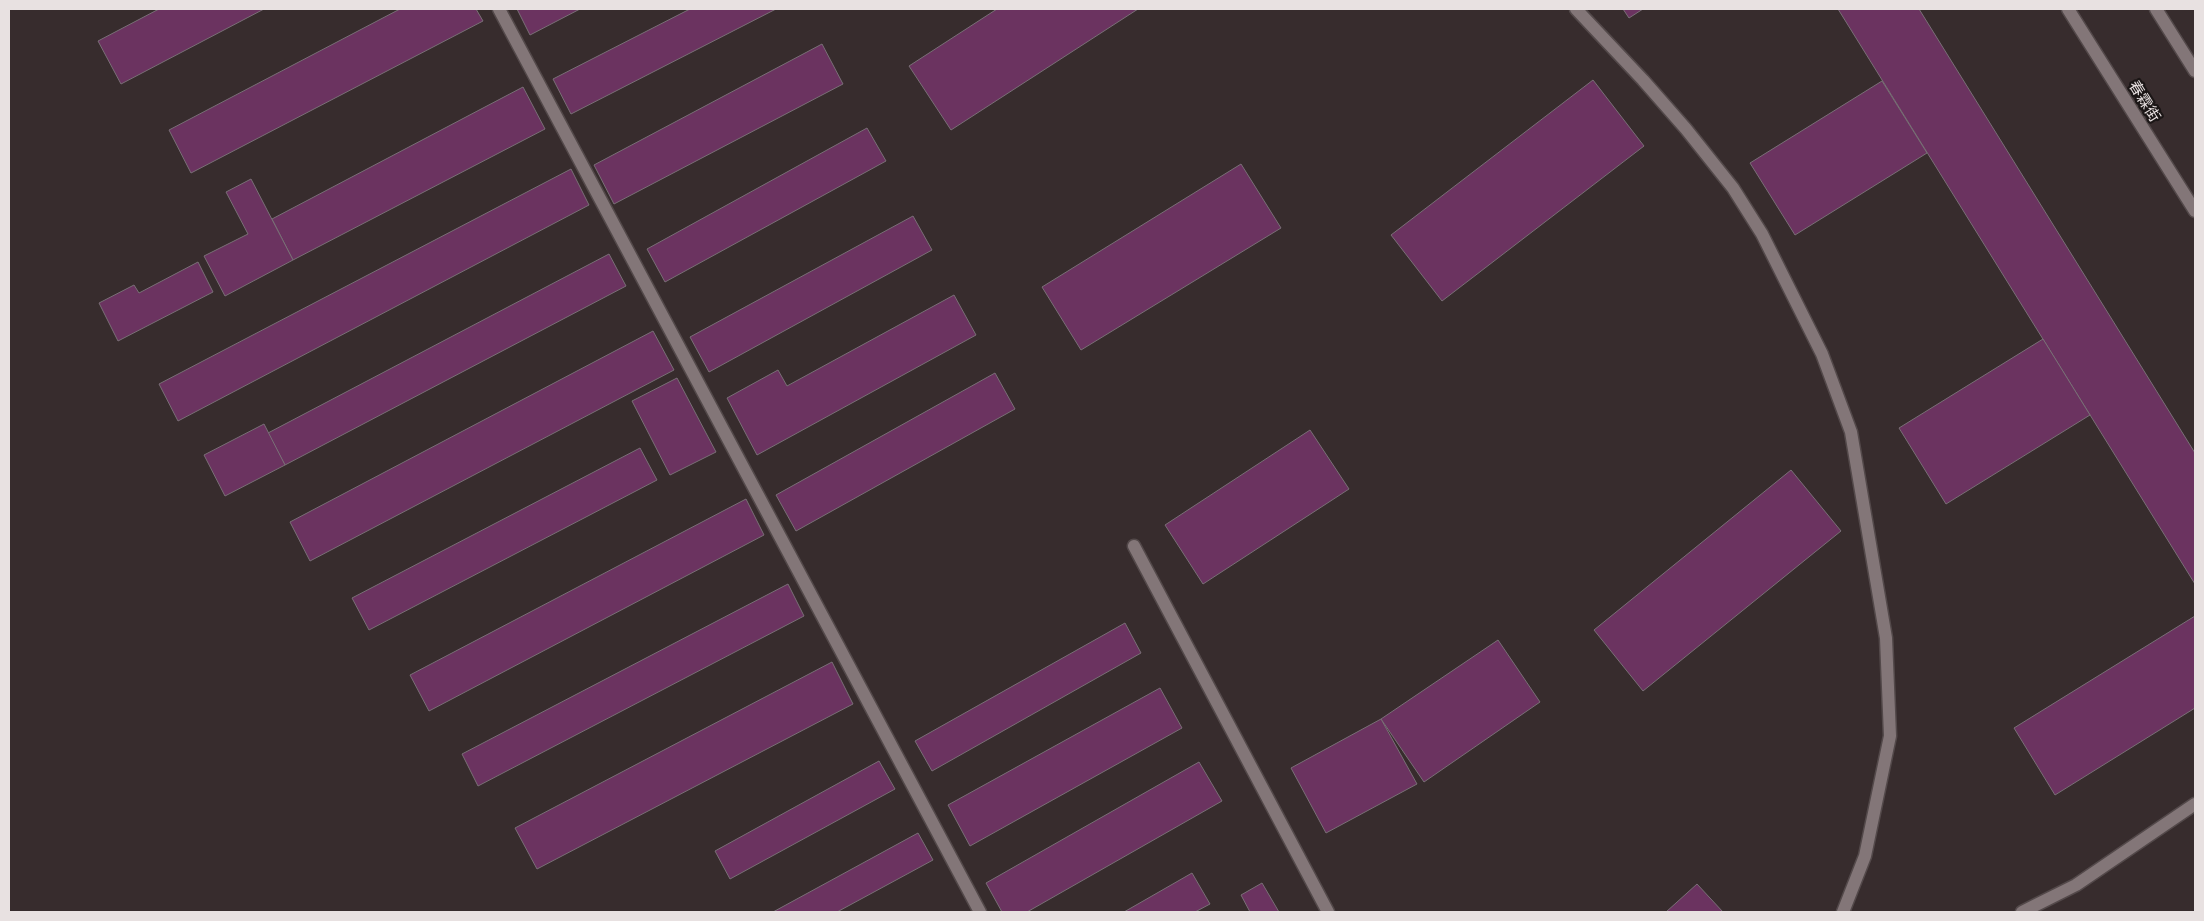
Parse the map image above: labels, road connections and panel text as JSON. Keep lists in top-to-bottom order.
{
  "streets": {
    "street": ["春霖街"]
  }
}
